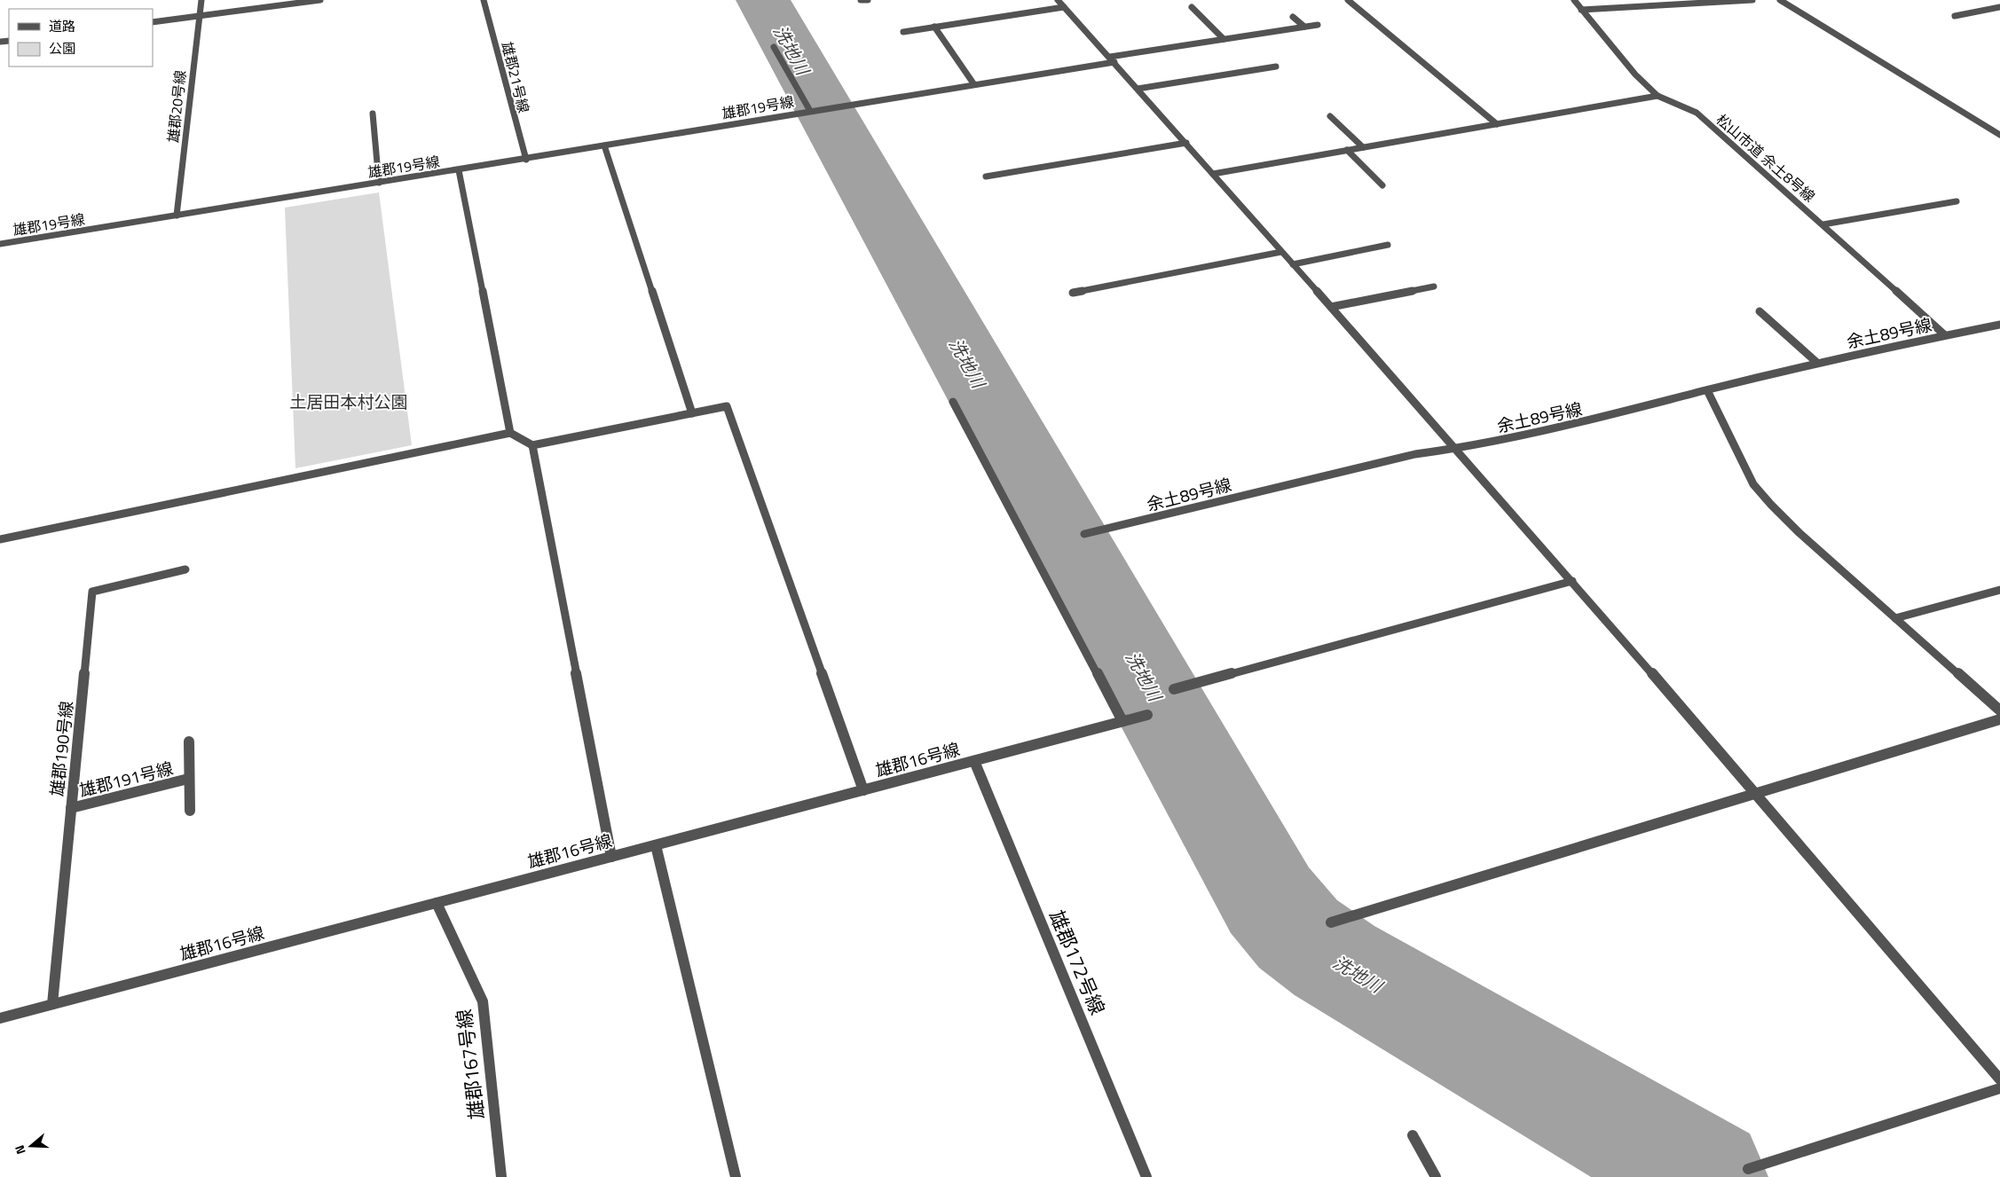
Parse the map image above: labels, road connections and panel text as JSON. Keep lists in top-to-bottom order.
{
  "streets": {
    "street": [
      "雄郡21号線",
      "雄郡20号線",
      "雄郡19号線",
      "松山市道 余土8号線",
      "余土89号線",
      "雄郡190号線",
      "雄郡16号線",
      "雄郡191号線",
      "雄郡172号線",
      "雄郡167号線"
    ]
  },
  "crossings": [
    ["雄郡21号線", "雄郡19号線"],
    ["雄郡20号線", "雄郡19号線"],
    ["松山市道 余土8号線", "余土89号線"],
    ["雄郡190号線", "雄郡16号線"],
    ["雄郡190号線", "雄郡191号線"],
    ["雄郡16号線", "雄郡172号線"],
    ["雄郡16号線", "雄郡167号線"]
  ],
  "water": ["洗地川"],
  "parks": ["土居田本村公園"],
  "legend": ["道路", "公園"],
  "north": "left"
}
